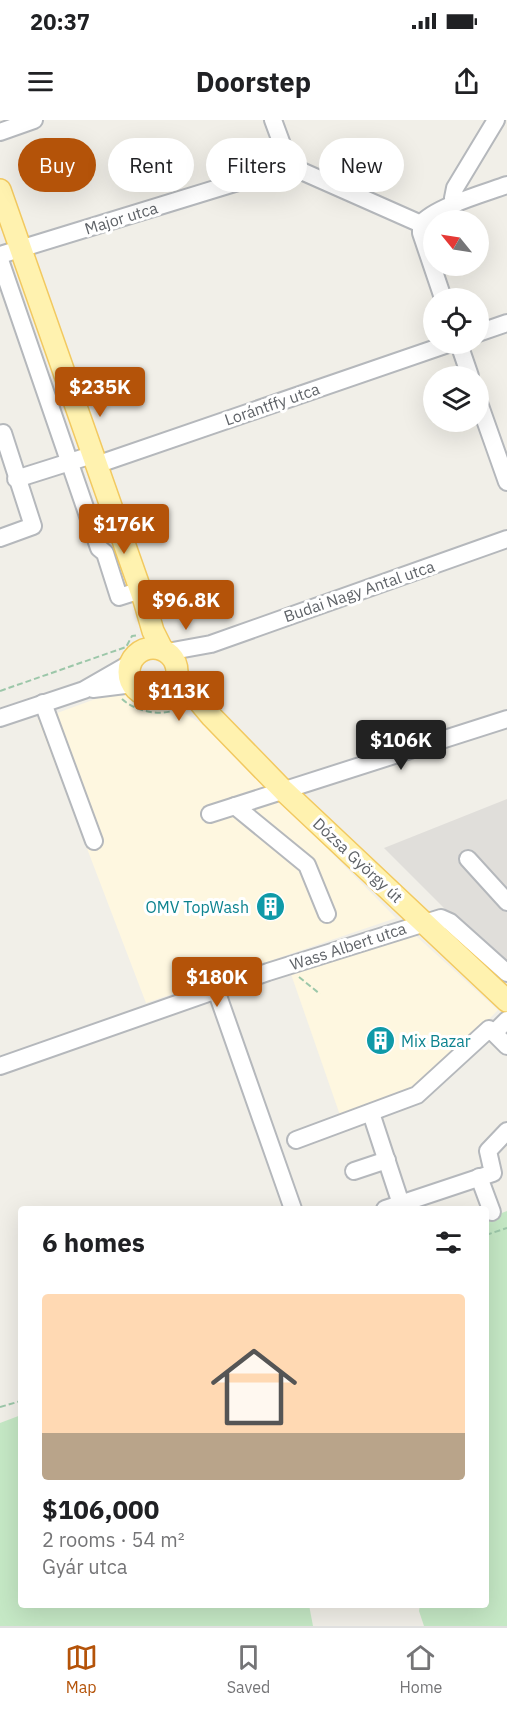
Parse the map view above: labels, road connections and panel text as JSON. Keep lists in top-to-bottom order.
{
  "streets": {
    "main road": ["Dózsa György út"],
    "street": [
      "Major utca",
      "Lorántffy utca",
      "Budai Nagy Antal utca",
      "Wass Albert utca"
    ]
  },
  "crossings": [
    ["Budai Nagy Antal utca", "Dózsa György út"],
    ["Dózsa György út", "Wass Albert utca"]
  ],
  "places": {
    "building": ["OMV TopWash", "Mix Bazar"]
  },
  "north": "top left",
  "page": {
    "status": "20:37",
    "header": "Doorstep",
    "chip": [
      "Buy",
      "Rent",
      "Filters",
      "New"
    ],
    "price": [
      "$235K",
      "$176K",
      "$96.8K",
      "$113K",
      "$106K",
      "$180K"
    ],
    "heading": "6 homes",
    "list": [
      {
        "name": "$106,000",
        "note": "2 rooms · 54 m² · Gyár utca"
      }
    ],
    "tabs": ["Map", "Saved", "Home"]
  }
}
